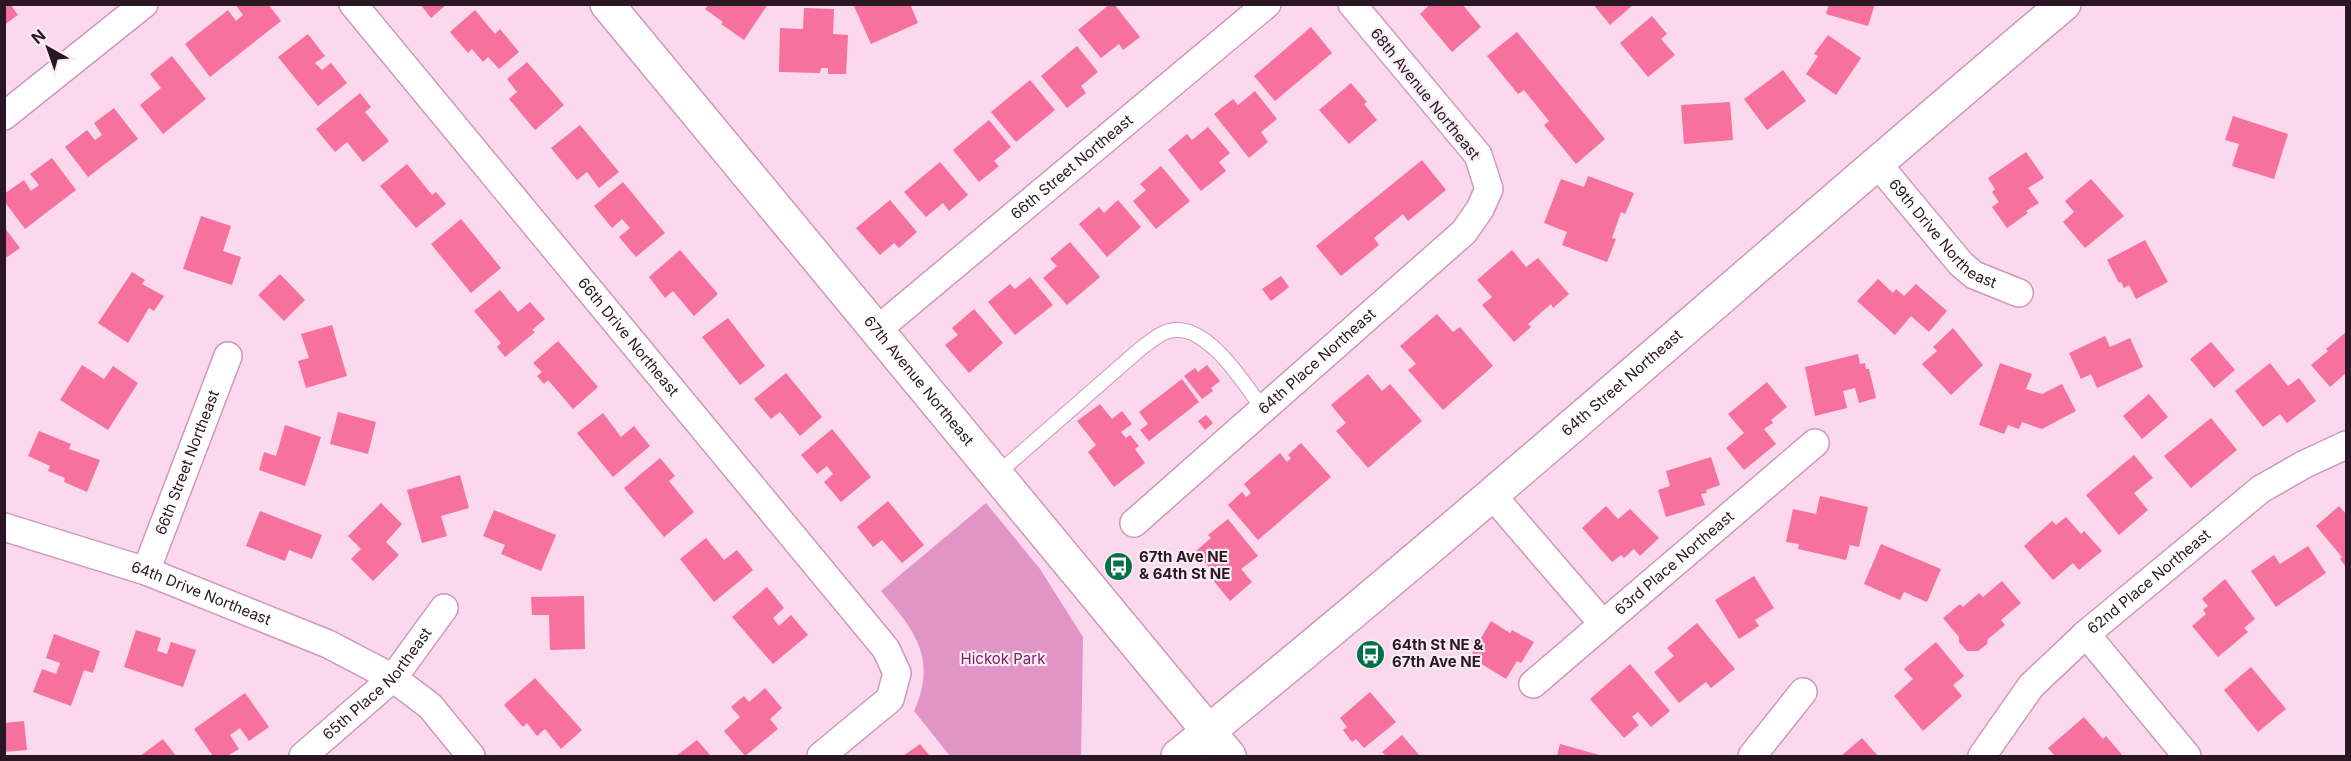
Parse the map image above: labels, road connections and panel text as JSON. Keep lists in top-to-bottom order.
{
  "streets": {
    "main road": ["67th Avenue Northeast", "64th Street Northeast"],
    "street": [
      "68th Avenue Northeast",
      "66th Street Northeast",
      "69th Drive Northeast",
      "66th Drive Northeast",
      "64th Place Northeast",
      "63rd Place Northeast",
      "62nd Place Northeast",
      "64th Drive Northeast",
      "65th Place Northeast"
    ]
  },
  "crossings": [
    ["68th Avenue Northeast", "64th Place Northeast"],
    ["66th Street Northeast", "67th Avenue Northeast"],
    ["66th Street Northeast", "64th Drive Northeast"],
    ["69th Drive Northeast", "64th Street Northeast"],
    ["67th Avenue Northeast", "64th Street Northeast"],
    ["64th Drive Northeast", "65th Place Northeast"]
  ],
  "parks": ["Hickok Park"],
  "places": {
    "bus stop": ["67th Ave NE & 64th St NE", "64th St NE & 67th Ave NE"]
  },
  "north": "top left"
}
